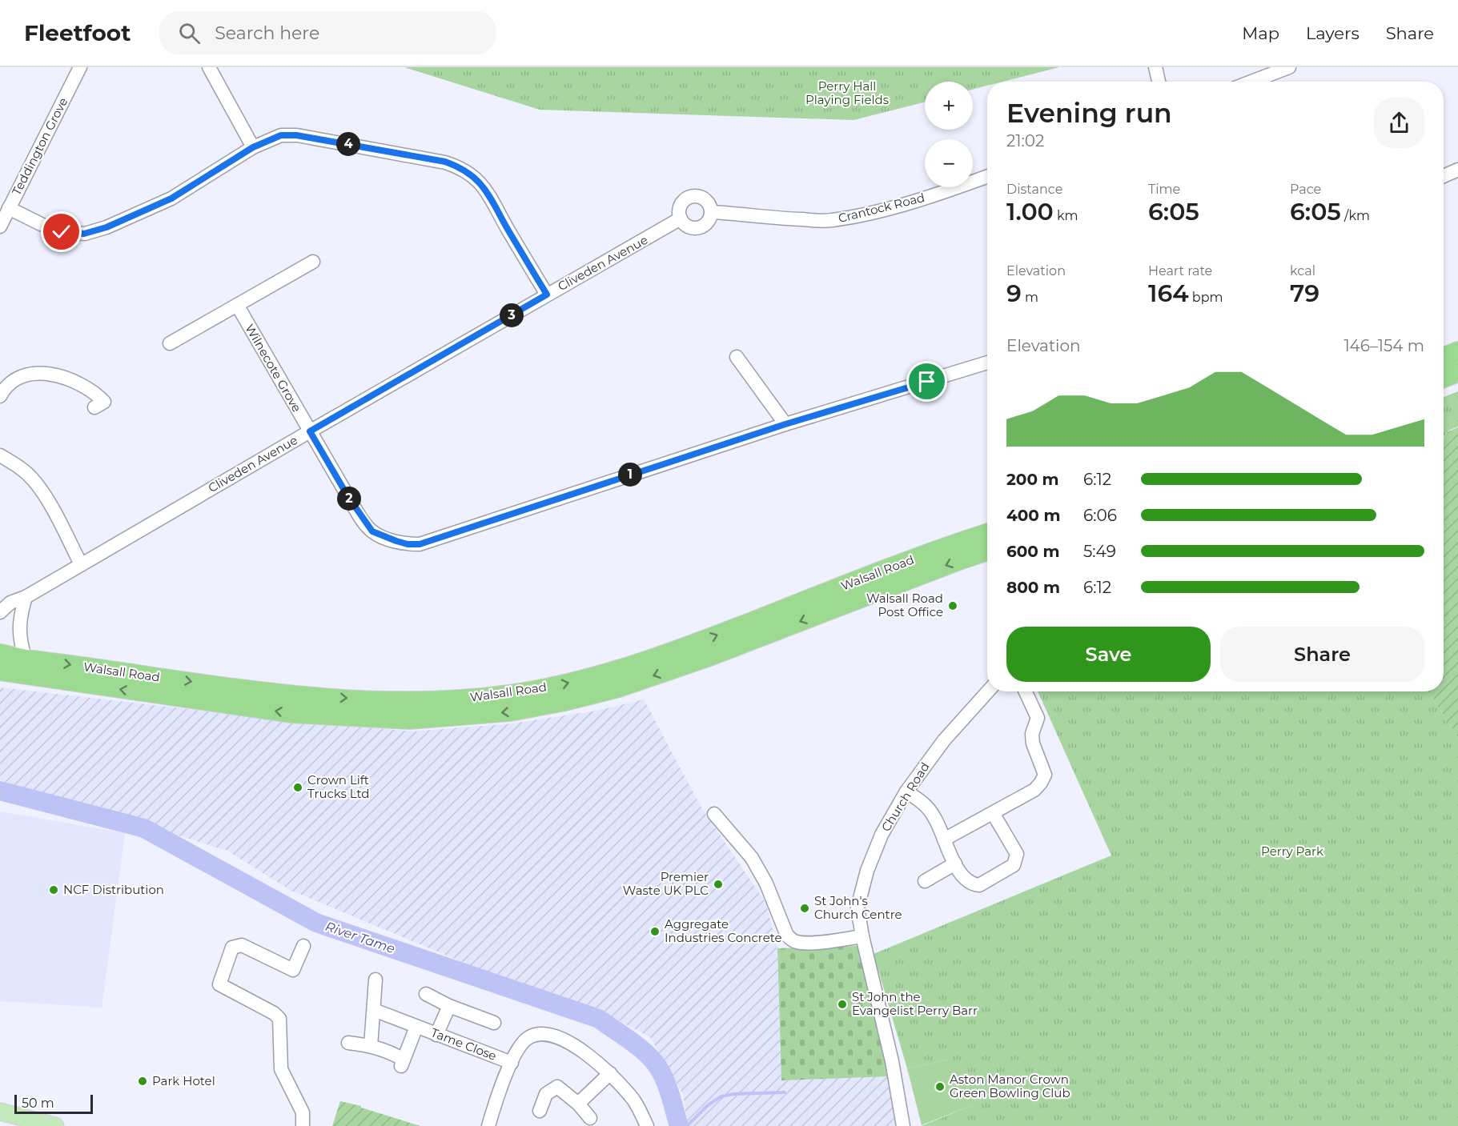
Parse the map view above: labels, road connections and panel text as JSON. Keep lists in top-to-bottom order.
{
  "streets": {
    "highway": ["Walsall Road"],
    "street": [
      "Teddington Grove",
      "Crantock Road",
      "Cliveden Avenue",
      "Wilnecote Grove",
      "Church Road",
      "Tame Close"
    ]
  },
  "crossings": [
    ["Crantock Road", "Cliveden Avenue"],
    ["Cliveden Avenue", "Wilnecote Grove"]
  ],
  "water": ["River Tame"],
  "parks": ["Perry Hall Playing Fields", "Perry Park"],
  "places": [
    "Walsall Road Post Office",
    "Crown Lift Trucks Ltd",
    "Premier Waste UK PLC",
    "NCF Distribution",
    "St John's Church Centre",
    "Aggregate Industries Concrete",
    "St John the Evangelist Perry Barr",
    "Park Hotel",
    "Aston Manor Crown Green Bowling Club"
  ],
  "scale_bar": "50 m",
  "page": {
    "header": "Fleetfoot",
    "search": "Search here",
    "nav": ["Map", "Layers", "Share"],
    "map_buttons": ["+", "−"],
    "heading": ["Evening run", "21:02"],
    "pins": [
      "4",
      "3",
      "1",
      "2"
    ],
    "stats": [
      ["Distance", "1.00 km"],
      ["Time", "6:05"],
      ["Pace", "6:05 /km"],
      ["Elevation", "9 m"],
      ["Heart rate", "164 bpm"],
      ["kcal", "79"]
    ],
    "chart": ["Elevation", "146–154 m"],
    "list": [
      {
        "name": "200 m",
        "note": "6:12"
      },
      {
        "name": "400 m",
        "note": "6:06"
      },
      {
        "name": "600 m",
        "note": "5:49"
      },
      {
        "name": "800 m",
        "note": "6:12"
      }
    ],
    "buttons": ["Save", "Share"],
    "scale": "50 m"
  }
}
